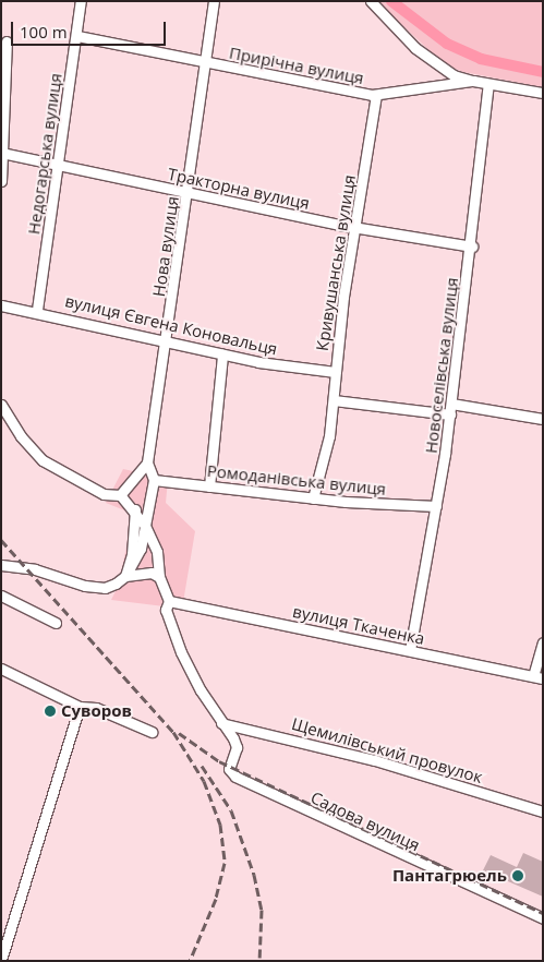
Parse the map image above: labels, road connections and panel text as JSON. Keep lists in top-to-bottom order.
{
  "streets": {
    "street": [
      "Прирічна вулиця",
      "Недогарська вулиця",
      "Тракторна вулиця",
      "Нова вулиця",
      "Кривушанська вулиця",
      "вулиця Євгена Коновальця",
      "Новоселівська вулиця",
      "Ромоданівська вулиця",
      "вулиця Ткаченка",
      "Щемилівський провулок",
      "Садова вулиця"
    ]
  },
  "crossings": [
    ["Прирічна вулиця", "Недогарська вулиця"],
    ["Прирічна вулиця", "Нова вулиця"],
    ["Прирічна вулиця", "Кривушанська вулиця"],
    ["Прирічна вулиця", "Новоселівська вулиця"],
    ["Недогарська вулиця", "Тракторна вулиця"],
    ["Недогарська вулиця", "вулиця Євгена Коновальця"],
    ["Тракторна вулиця", "Нова вулиця"],
    ["Тракторна вулиця", "Кривушанська вулиця"],
    ["Тракторна вулиця", "Новоселівська вулиця"],
    ["Нова вулиця", "вулиця Євгена Коновальця"],
    ["Нова вулиця", "Ромоданівська вулиця"],
    ["Кривушанська вулиця", "вулиця Євгена Коновальця"],
    ["Кривушанська вулиця", "Ромоданівська вулиця"],
    ["Новоселівська вулиця", "Ромоданівська вулиця"],
    ["Новоселівська вулиця", "вулиця Ткаченка"],
    ["Щемилівський провулок", "Садова вулиця"]
  ],
  "places": ["Суворов", "Пантагрюель"],
  "scale_bar": "100 m"
}
